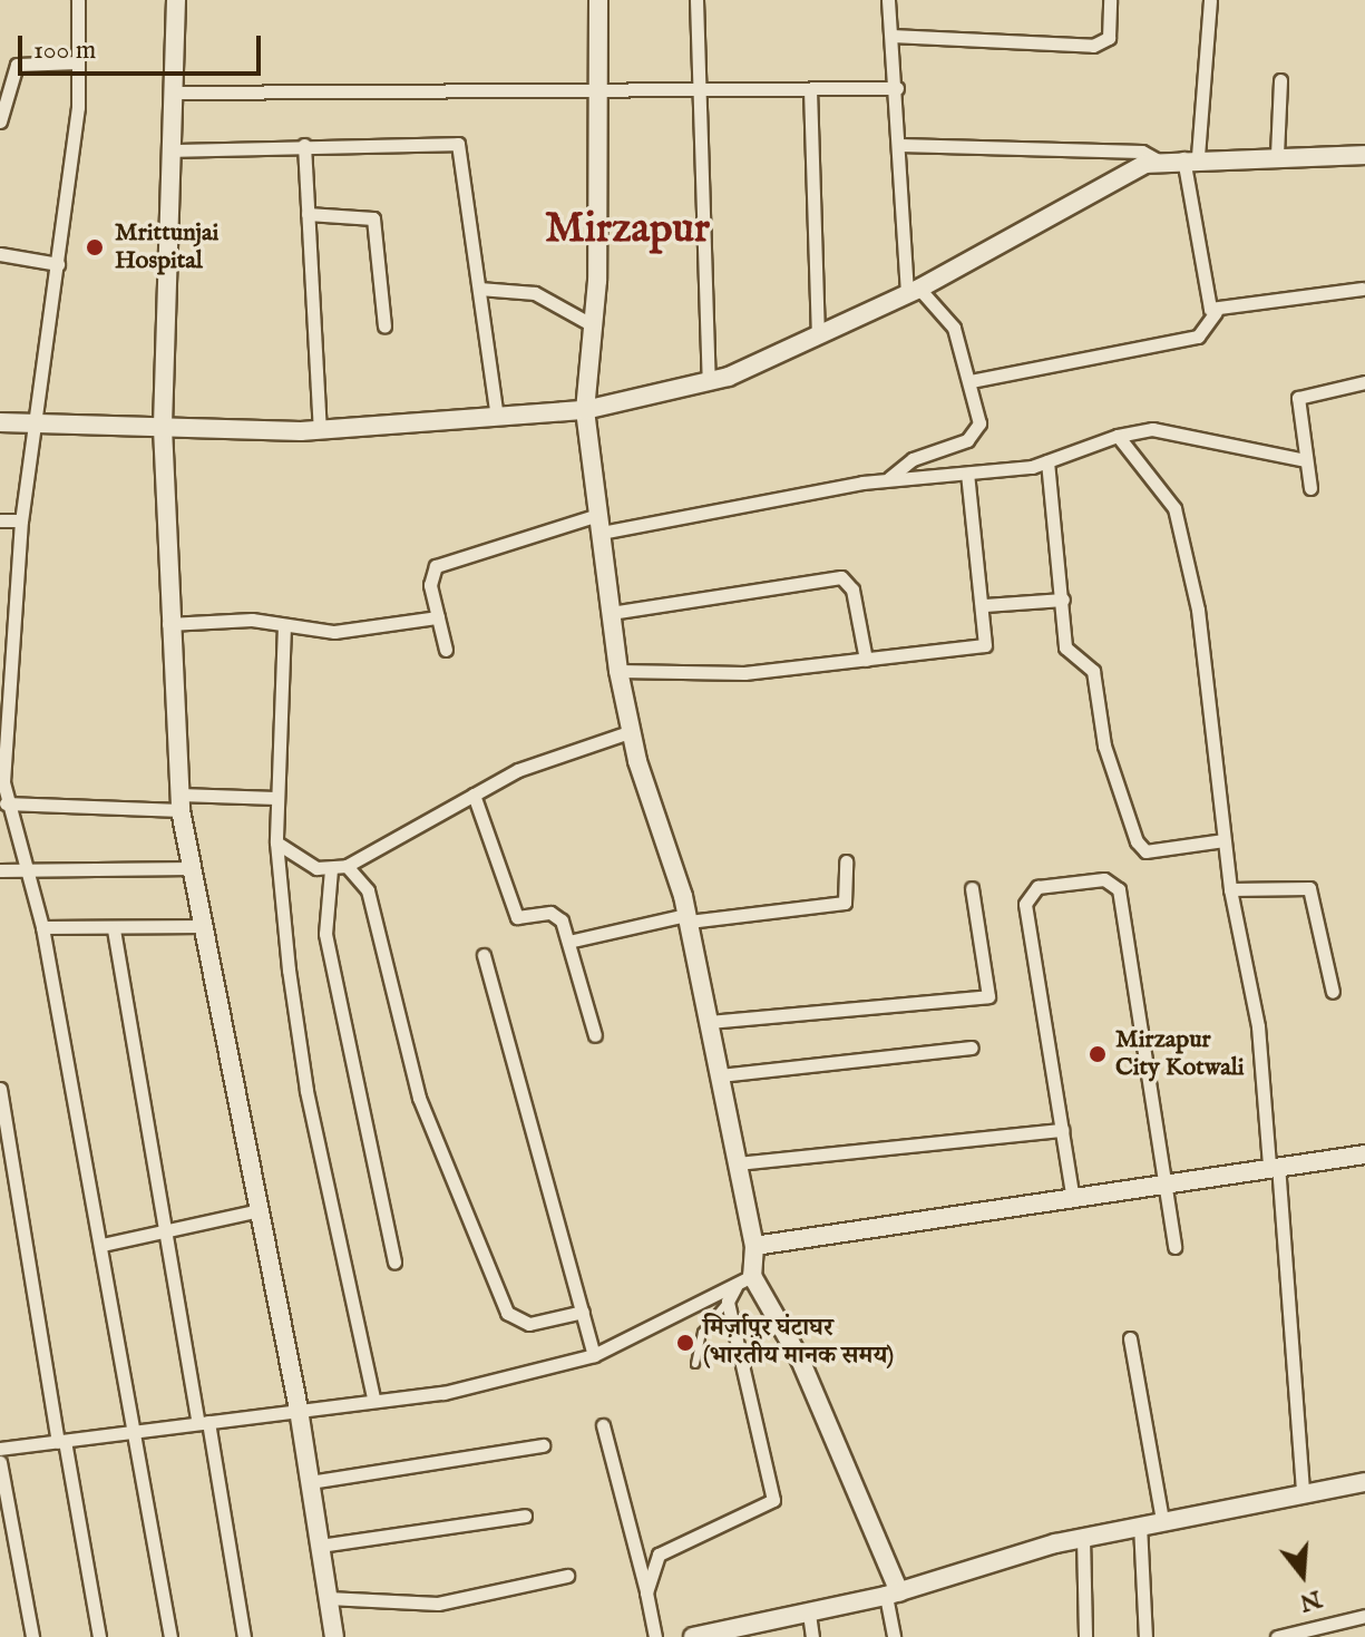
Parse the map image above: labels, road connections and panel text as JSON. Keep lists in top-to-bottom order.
{
  "districts": ["Mirzapur"],
  "places": ["Mrittunjai Hospital", "Mirzapur City Kotwali", "मिर्ज़ापुर घंटाघर (भारतीय मानक समय)"],
  "scale_bar": "100 m",
  "north": "bottom"
}
